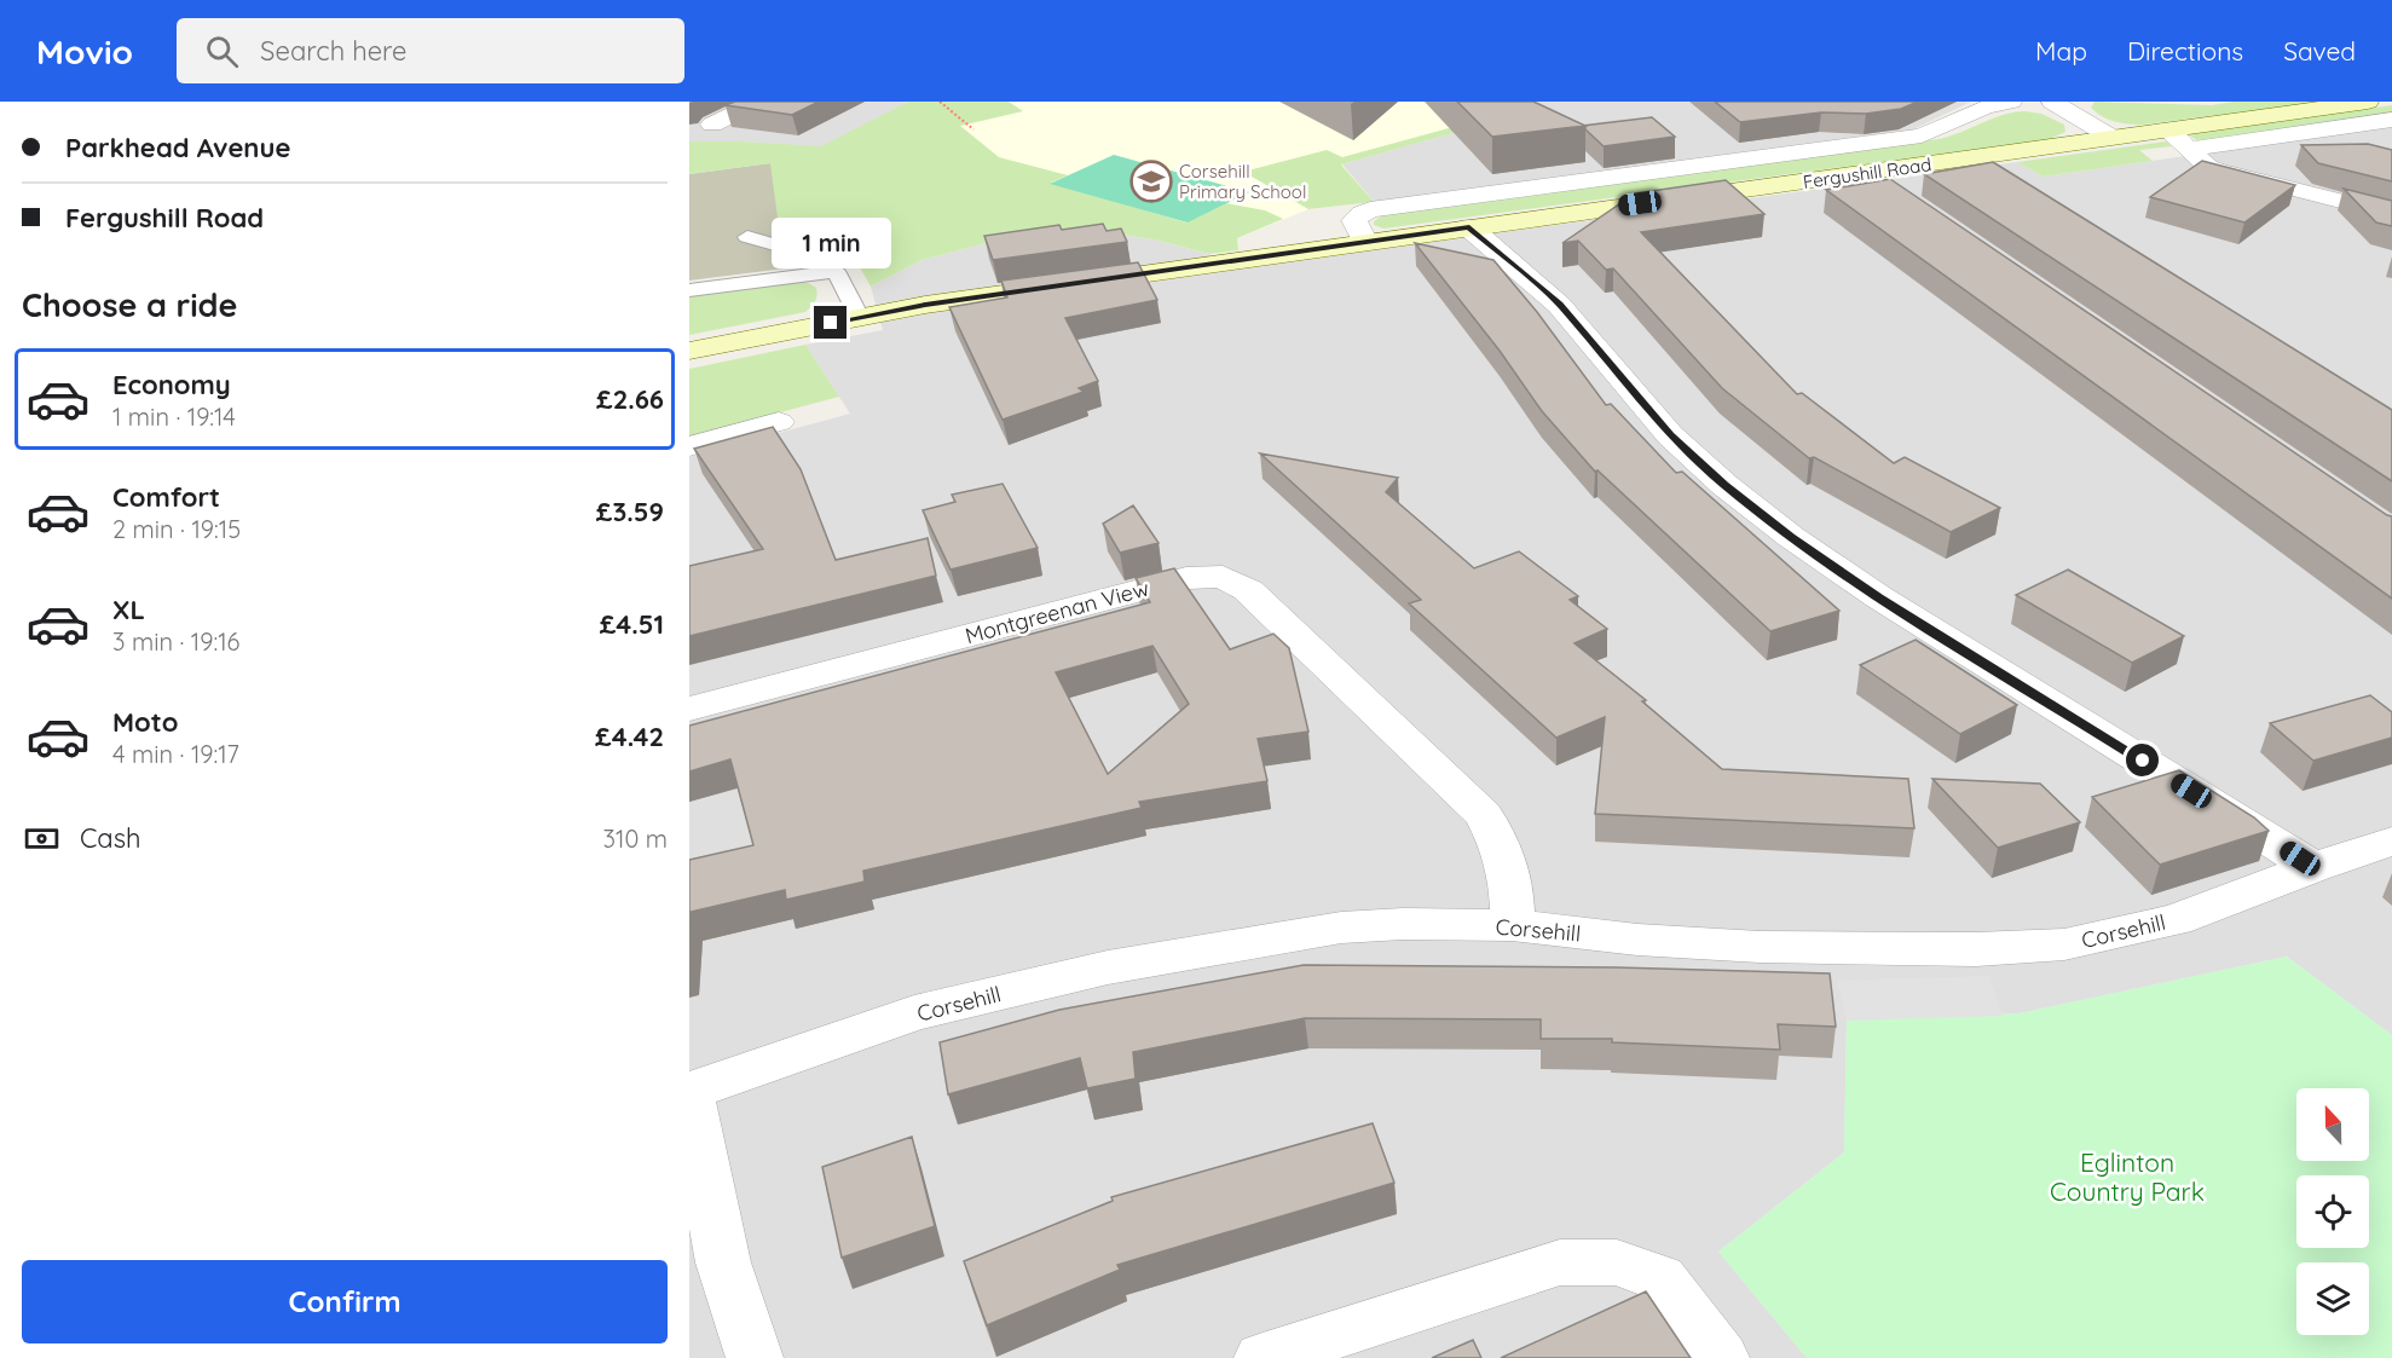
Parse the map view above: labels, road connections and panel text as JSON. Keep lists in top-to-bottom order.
{
  "streets": {
    "main road": ["Fergushill Road"],
    "street": ["Montgreenan View", "Corsehill"]
  },
  "crossings": [
    ["Montgreenan View", "Corsehill"]
  ],
  "parks": ["Eglinton Country Park"],
  "places": {
    "school or university": ["Corsehill Primary School"]
  },
  "north": "top",
  "page": {
    "header": "Movio",
    "search": "Search here",
    "nav": ["Map", "Directions", "Saved"],
    "banner": ["Parkhead Avenue", "Fergushill Road"],
    "bubble": "1 min",
    "heading": "Choose a ride",
    "list": [
      {
        "name": "Economy",
        "note": "1 min · 19:14",
        "value": "£2.66"
      },
      {
        "name": "Comfort",
        "note": "2 min · 19:15",
        "value": "£3.59"
      },
      {
        "name": "XL",
        "note": "3 min · 19:16",
        "value": "£4.51"
      },
      {
        "name": "Moto",
        "note": "4 min · 19:17",
        "value": "£4.42"
      }
    ],
    "pay": ["Cash", "310 m"],
    "buttons": "Confirm"
  }
}
